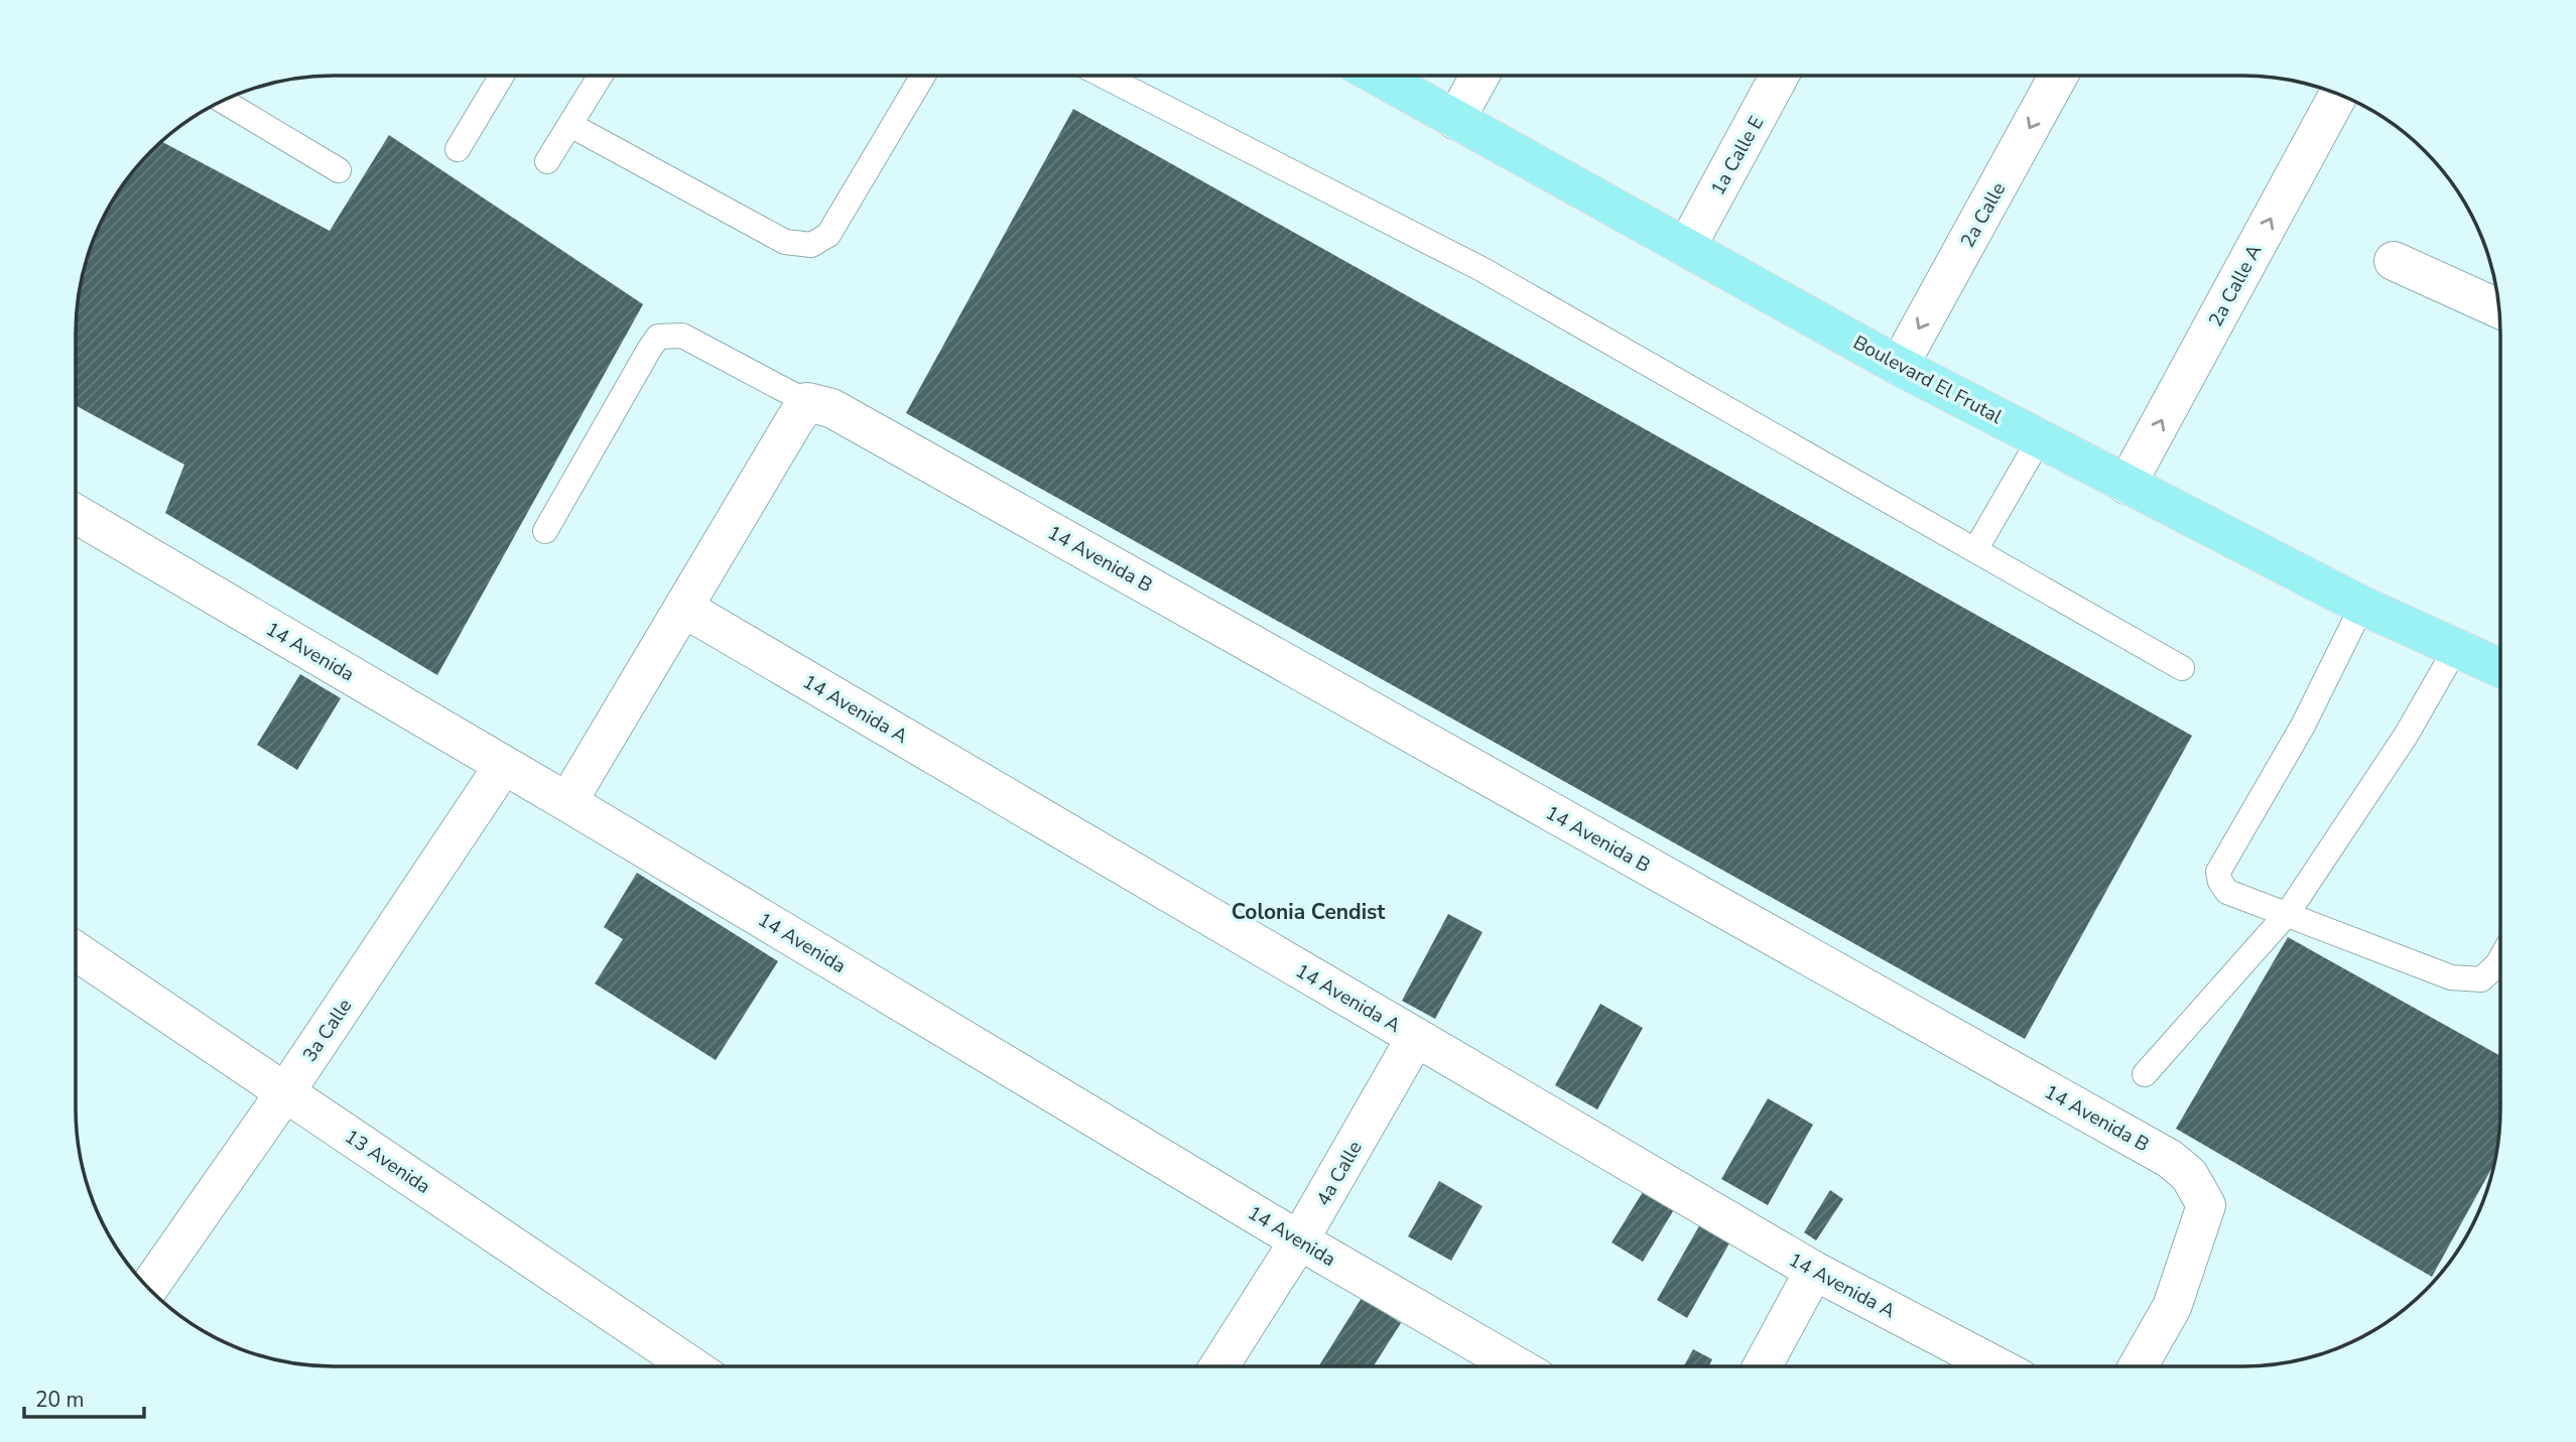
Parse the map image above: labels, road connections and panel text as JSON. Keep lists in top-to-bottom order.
{
  "streets": {
    "main road": ["Boulevard El Frutal"],
    "street": [
      "1a Calle E",
      "2a Calle",
      "2a Calle A",
      "14 Avenida B",
      "14 Avenida",
      "14 Avenida A",
      "3a Calle",
      "13 Avenida",
      "4a Calle"
    ]
  },
  "crossings": [
    ["1a Calle E", "Boulevard El Frutal"],
    ["2a Calle", "Boulevard El Frutal"],
    ["2a Calle A", "Boulevard El Frutal"],
    ["14 Avenida", "3a Calle"],
    ["14 Avenida", "4a Calle"],
    ["14 Avenida A", "4a Calle"],
    ["3a Calle", "13 Avenida"]
  ],
  "one_way": ["2a Calle", "2a Calle A"],
  "districts": ["Colonia Cendist"],
  "scale_bar": "20 m"
}
